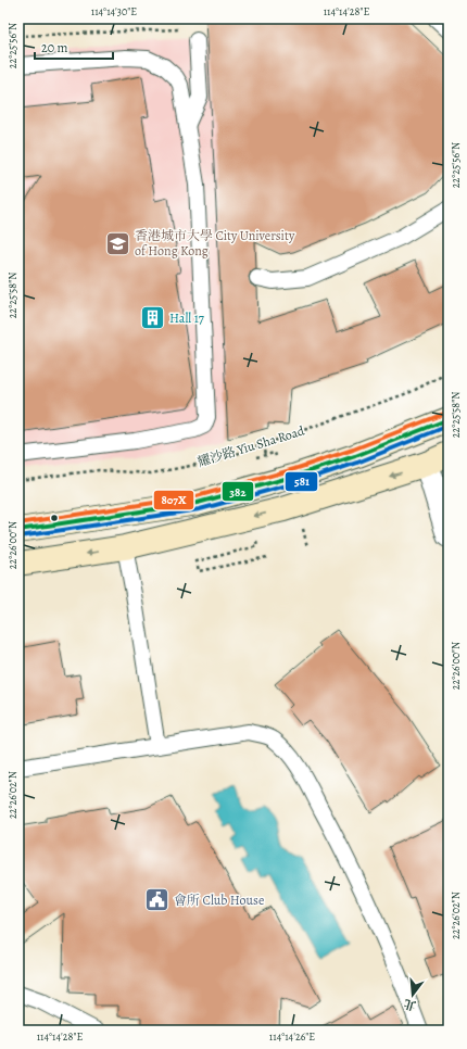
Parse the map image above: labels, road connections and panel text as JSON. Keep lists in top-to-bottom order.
{
  "streets": {
    "path": ["耀沙路 Yiu Sha Road"]
  },
  "places": {
    "school or university": ["香港城市大學 City University of Hong Kong"],
    "building": ["Hall 17"],
    "public building": ["會所 Club House"]
  },
  "lines": ["transit line 807X", "transit line 382", "transit line 581"],
  "scale_bar": "20 m",
  "north": "bottom",
  "coordinates": [
    "114°14'30\"E",
    "114°14'28\"E",
    "22°25'56\"N",
    "22°25'58\"N",
    "22°26'00\"N",
    "22°26'02\"N",
    "114°14'26\"E"
  ]
}
